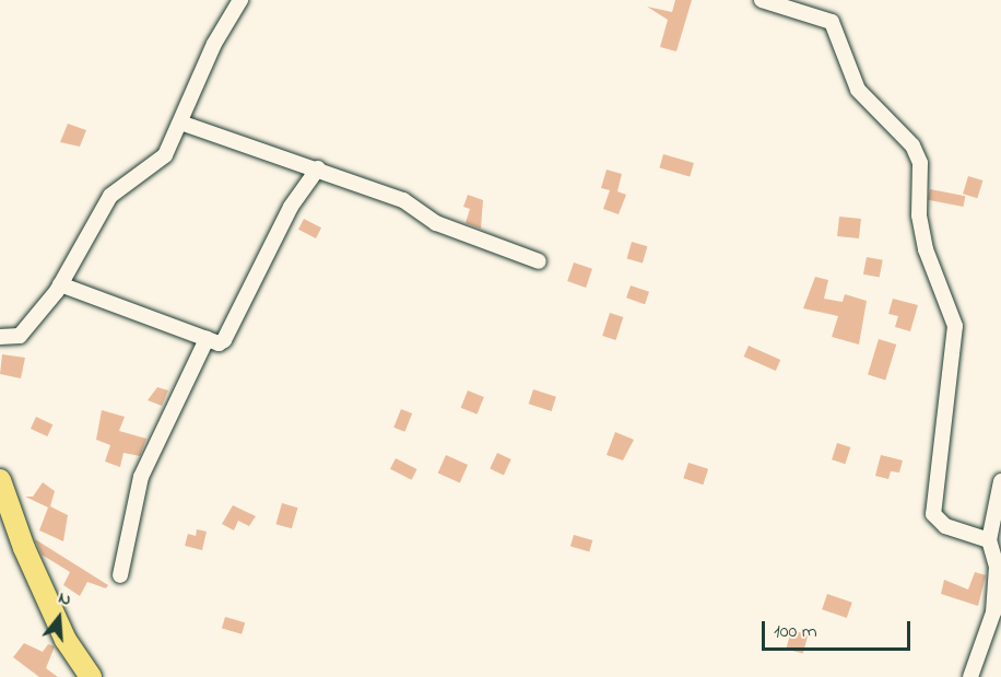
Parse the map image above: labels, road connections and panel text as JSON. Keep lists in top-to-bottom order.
{
  "scale_bar": "100 m",
  "north": "top"
}
